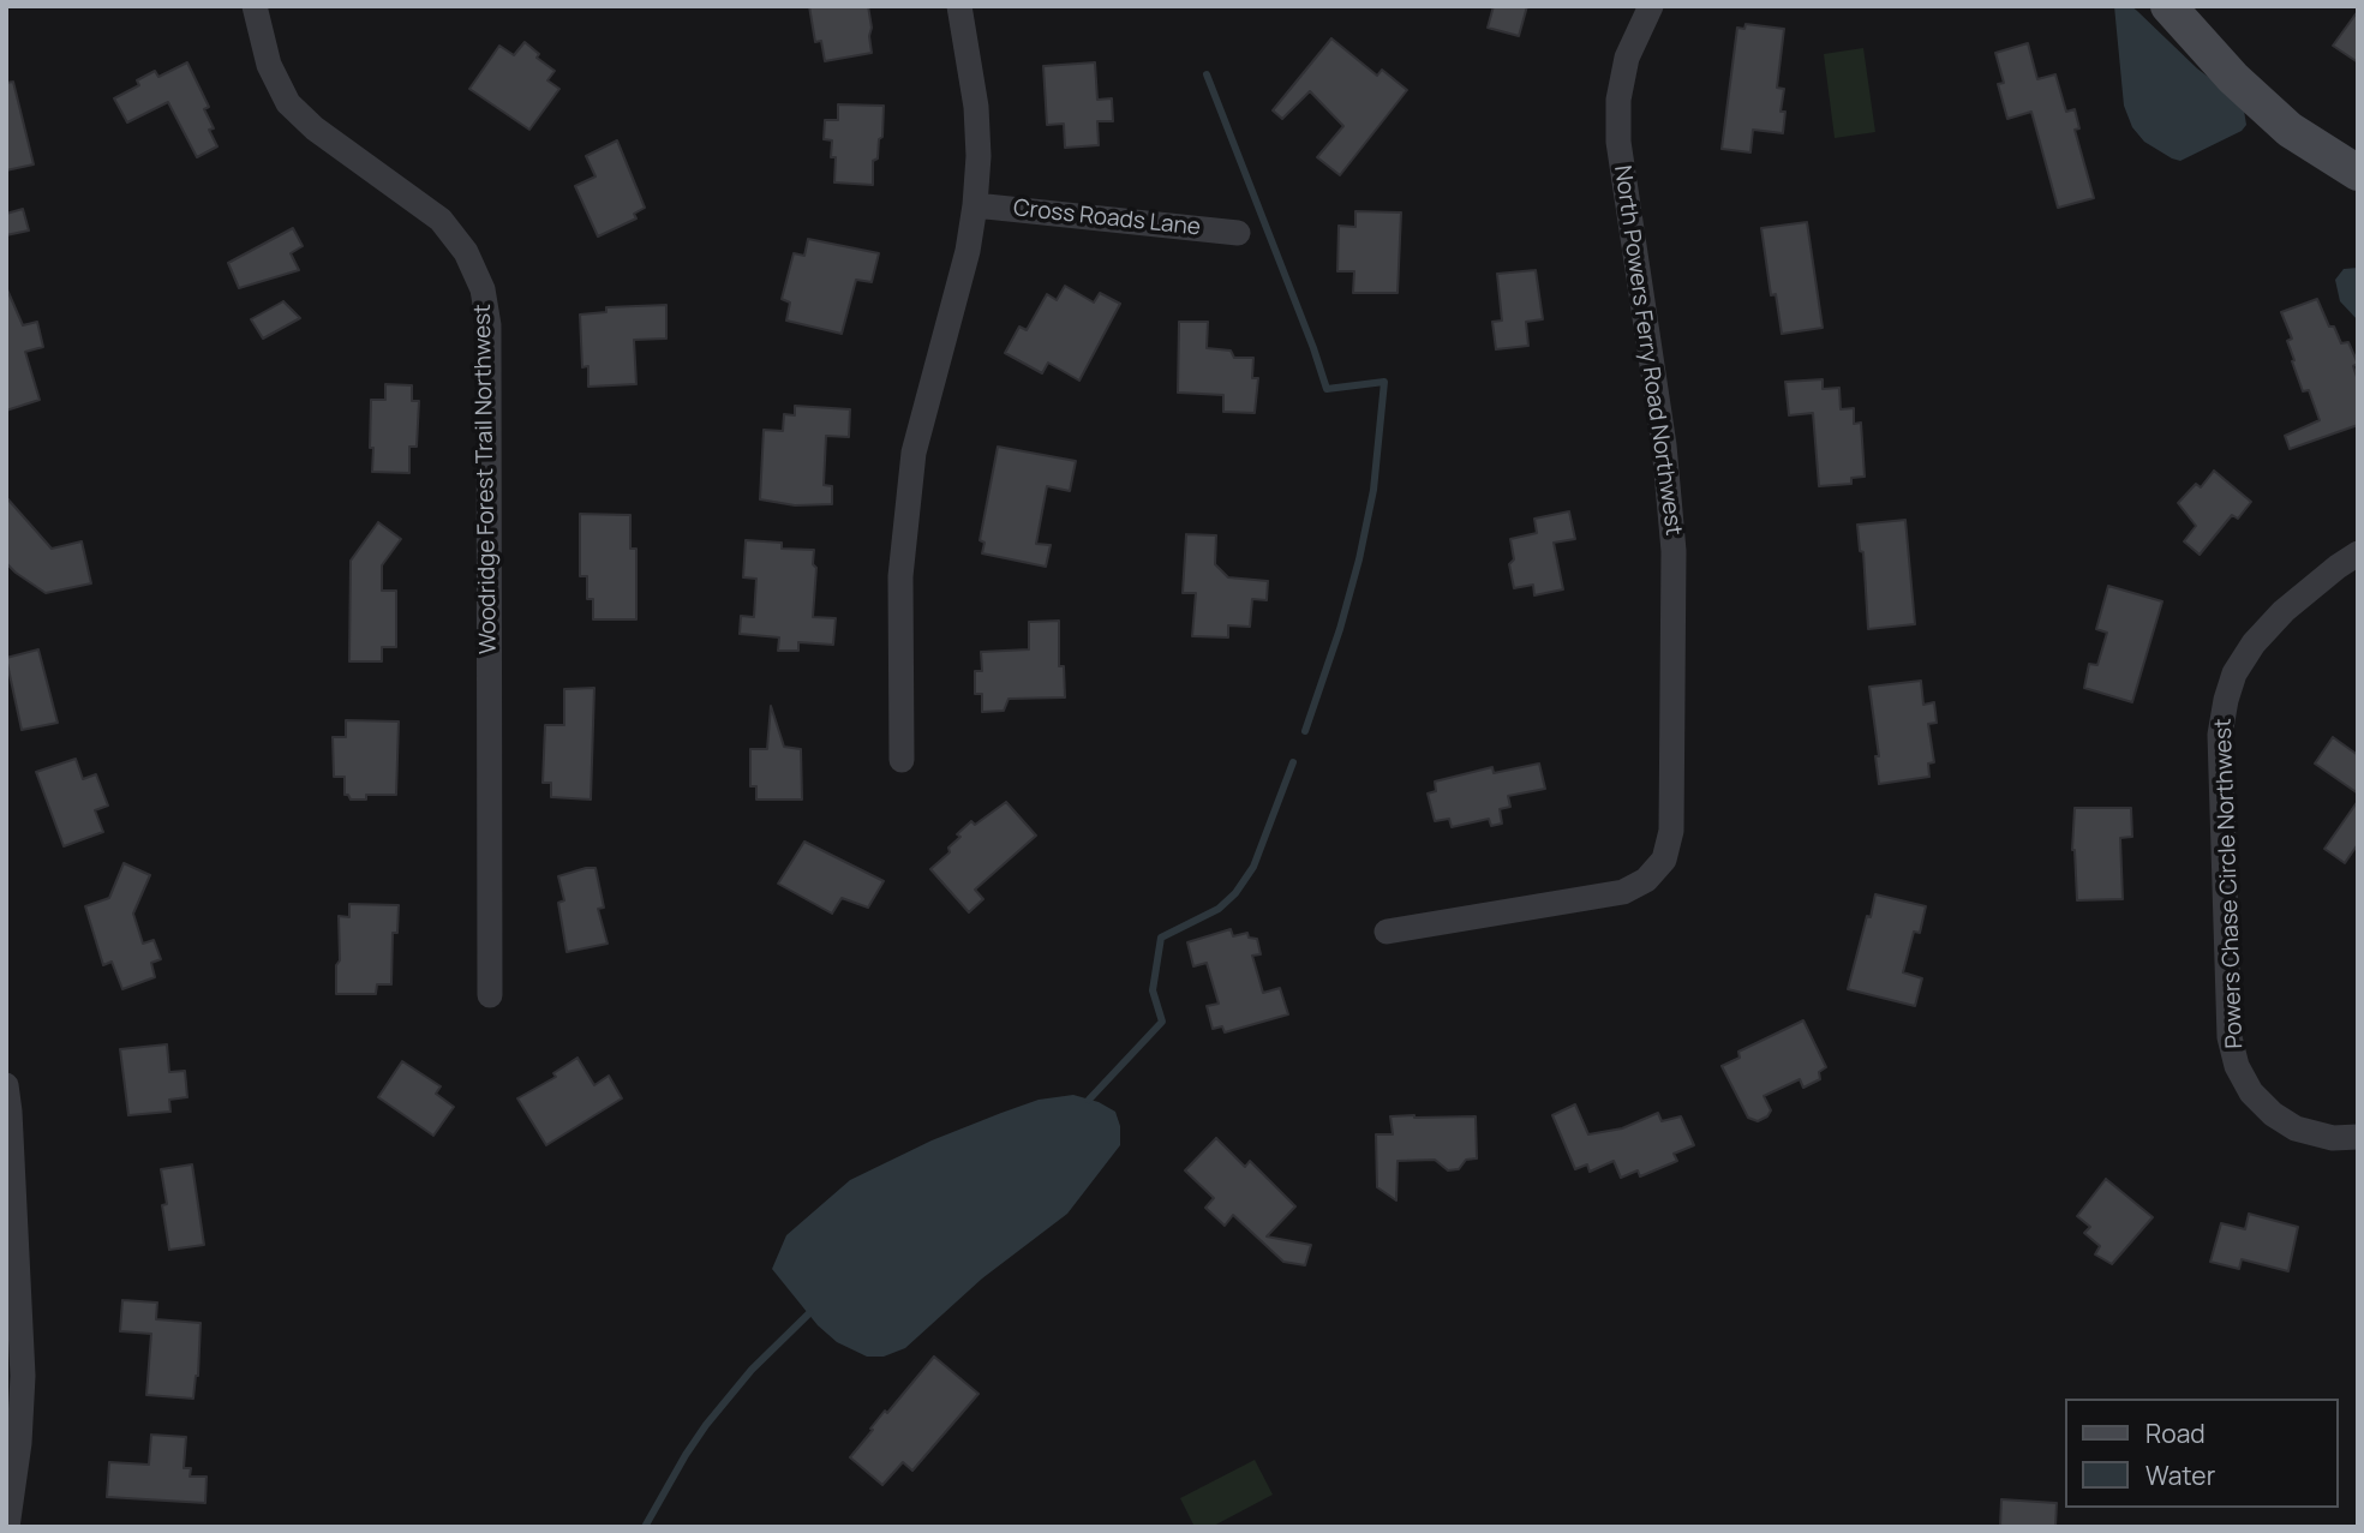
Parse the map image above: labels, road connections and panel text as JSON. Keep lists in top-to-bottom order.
{
  "streets": {
    "street": [
      "Cross Roads Lane",
      "North Powers Ferry Road Northwest",
      "Woodridge Forest Trail Northwest",
      "Powers Chase Circle Northwest"
    ]
  },
  "legend": ["Road", "Water"]
}
